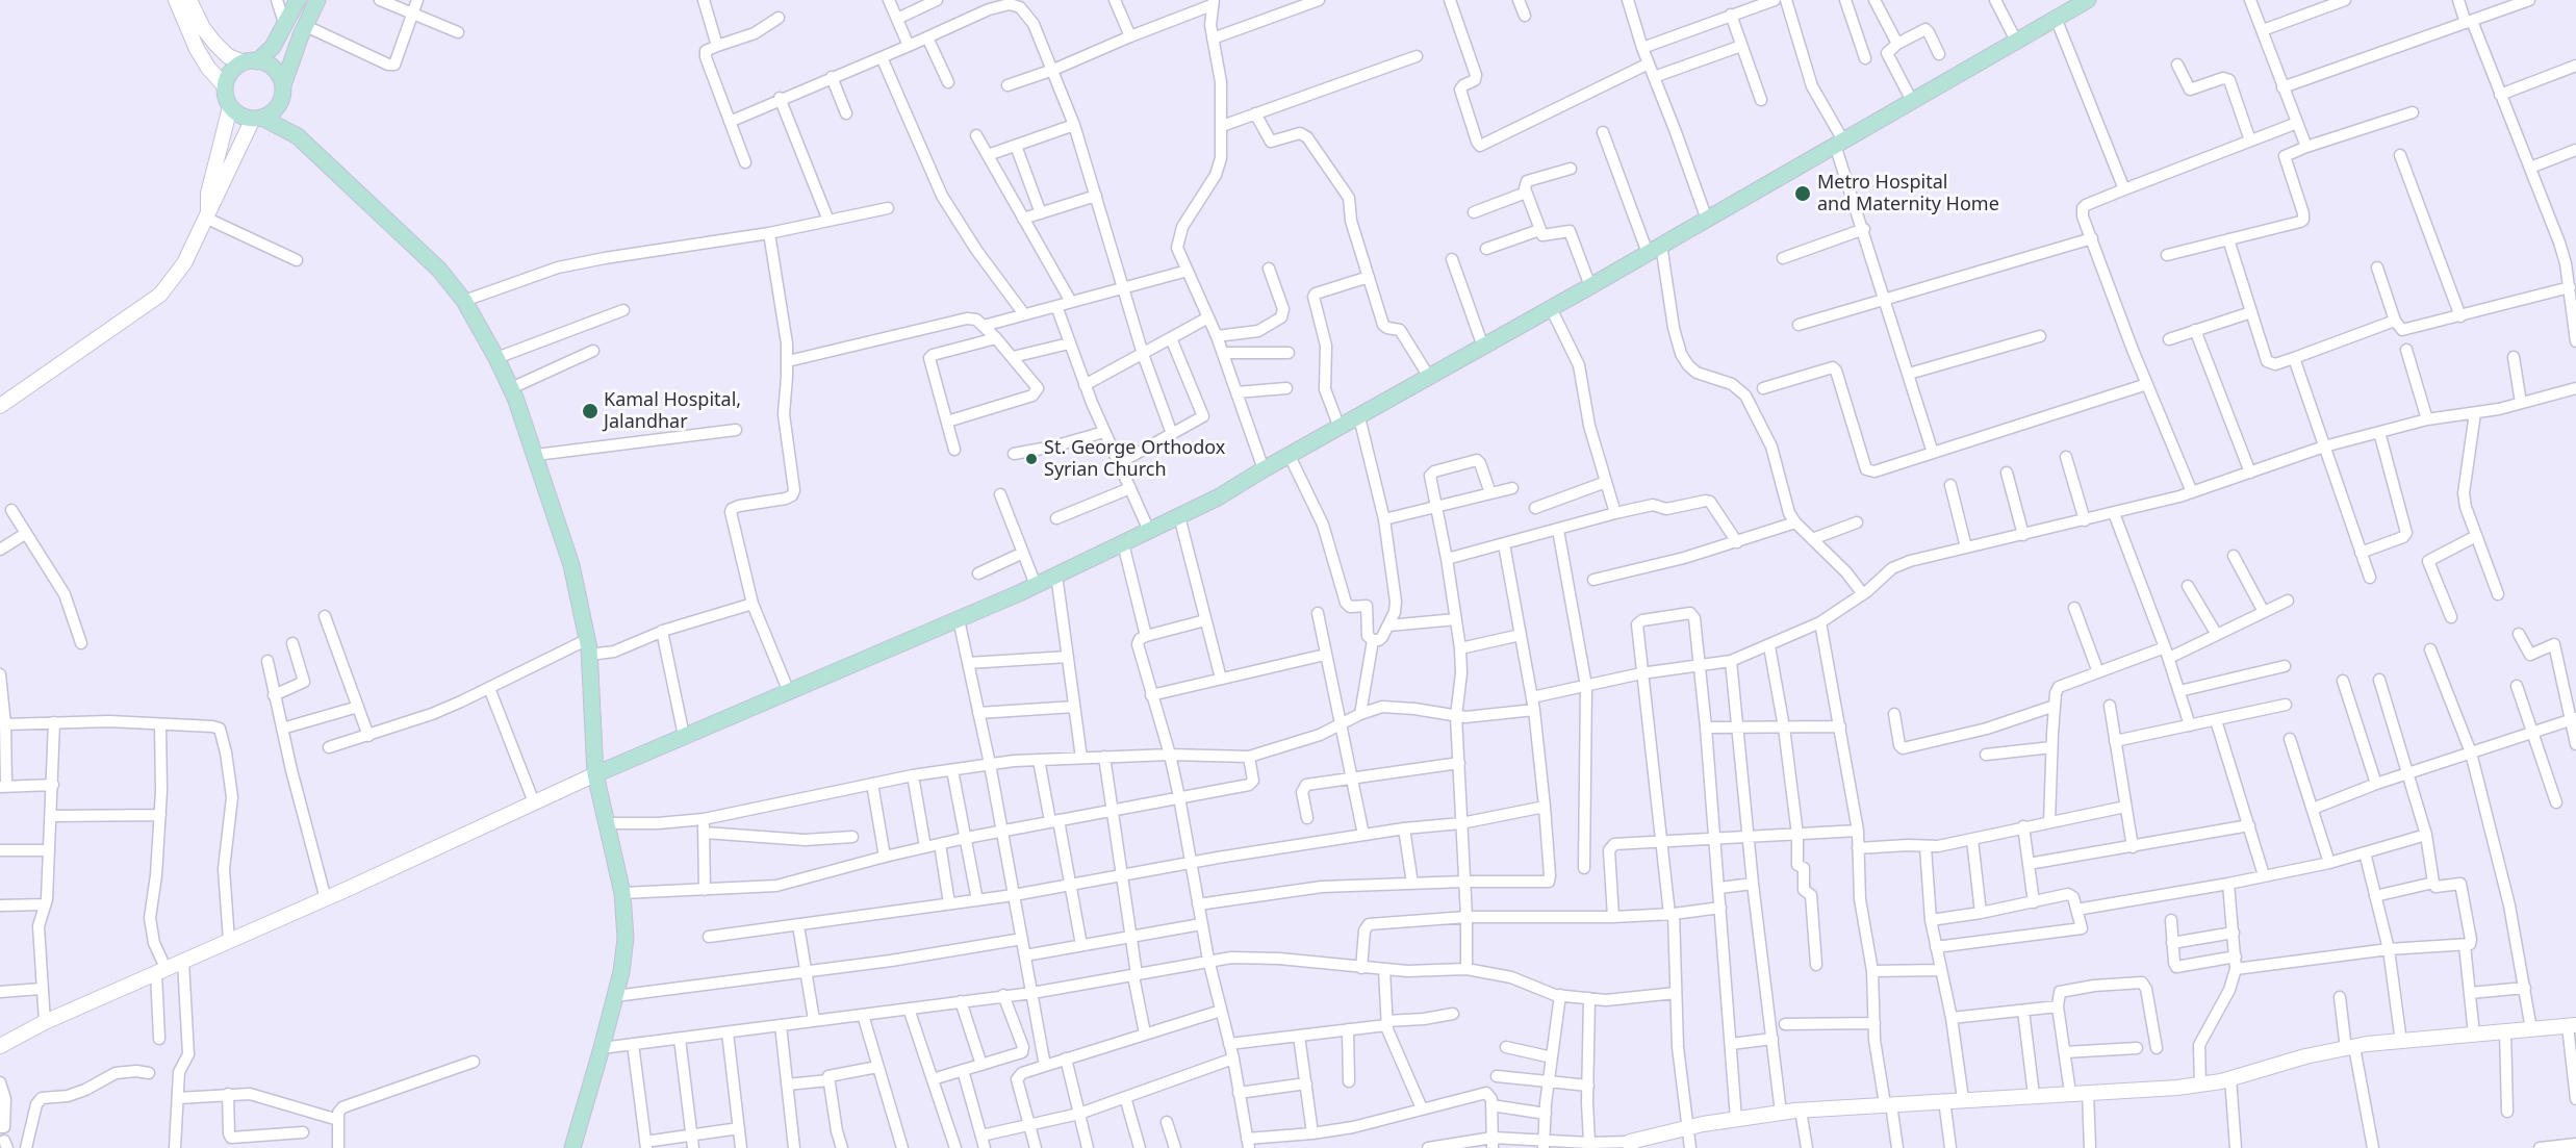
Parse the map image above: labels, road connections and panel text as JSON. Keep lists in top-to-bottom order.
{
  "places": ["Metro Hospital and Maternity Home", "Kamal Hospital, Jalandhar", "St. George Orthodox Syrian Church"]
}
